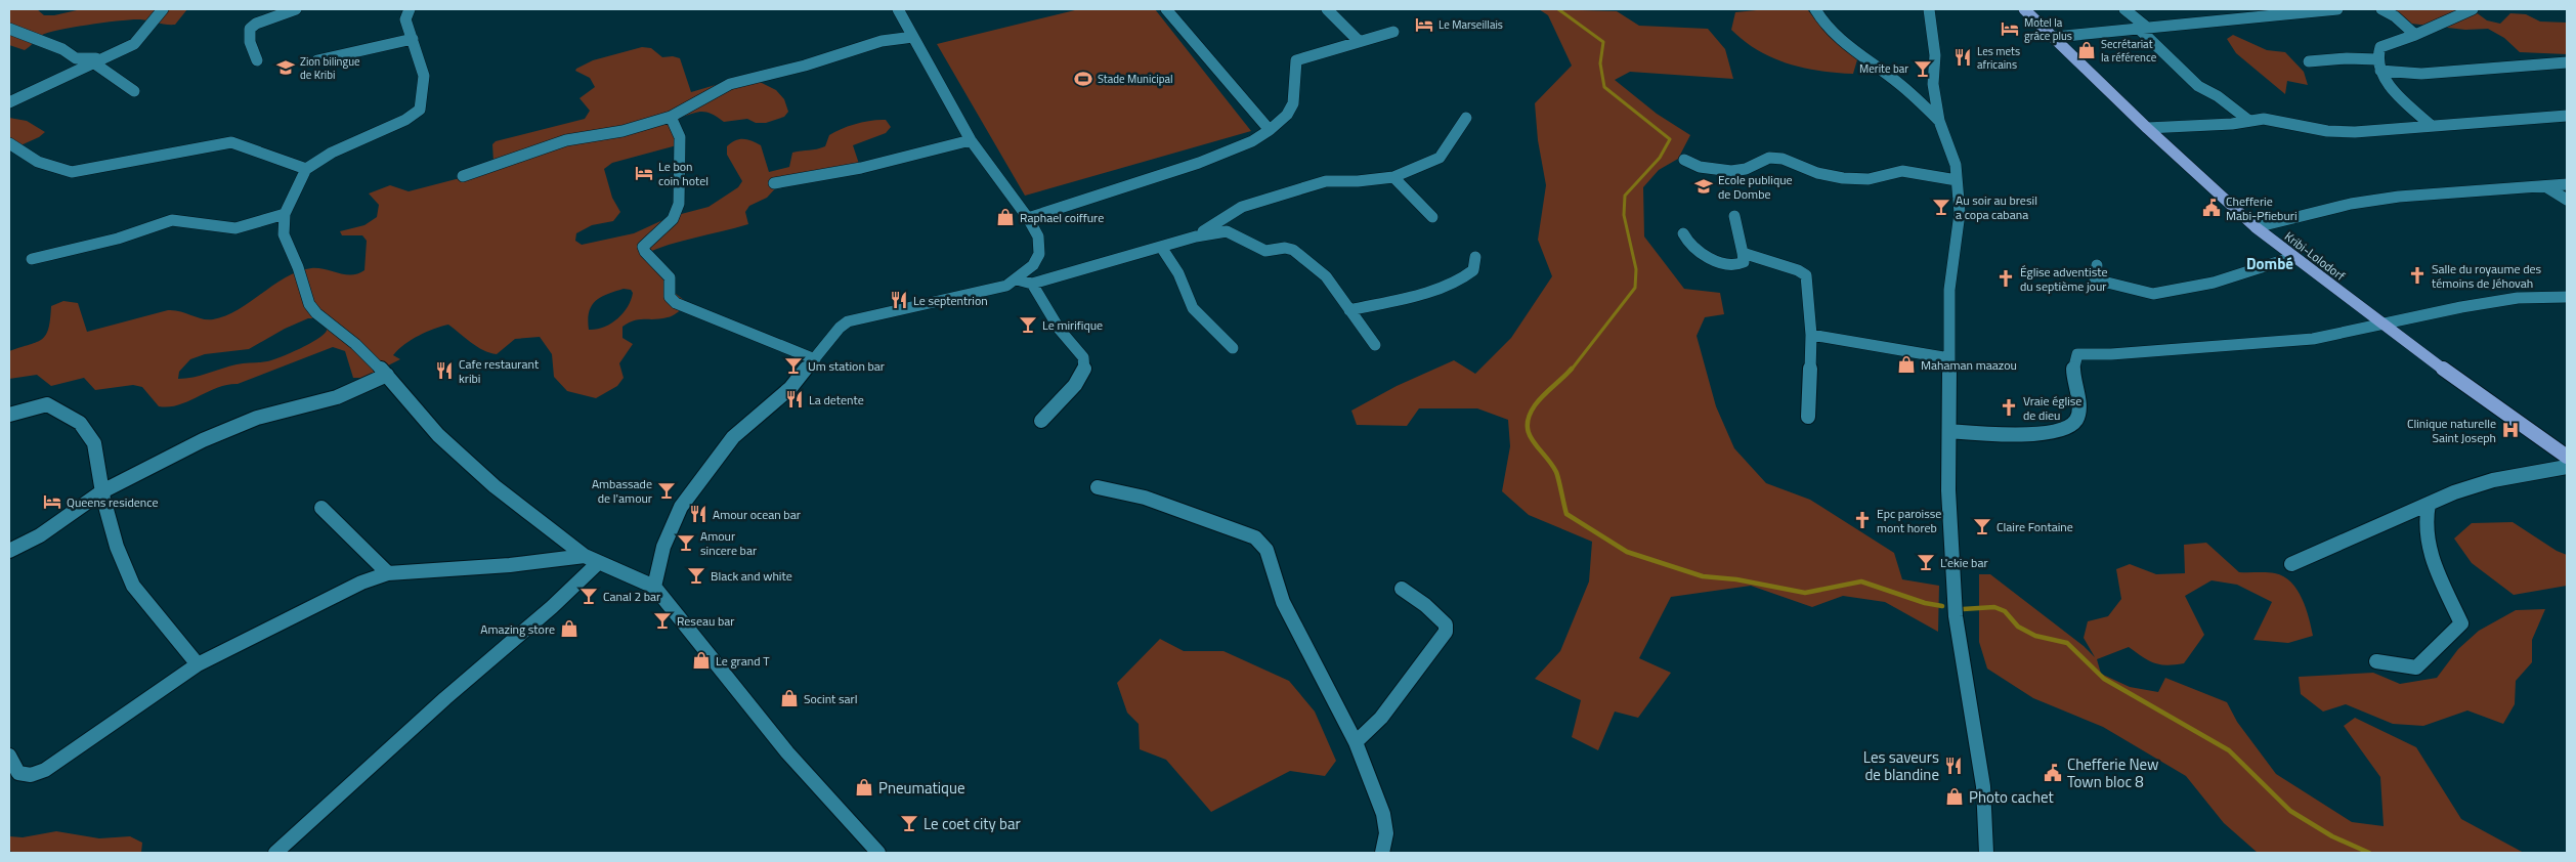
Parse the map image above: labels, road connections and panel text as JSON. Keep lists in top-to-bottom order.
{
  "streets": {
    "main road": ["Kribi-Lolodorf"]
  },
  "districts": ["Dombé"],
  "places": {
    "hotel": [
      "Le Marseillais",
      "Motel la grâce plus",
      "Le bon coin hotel",
      "Queens residence"
    ],
    "shop": [
      "Secrétariat la référence",
      "Raphael coiffure",
      "Mahaman maazou",
      "Amazing store",
      "Le grand T",
      "Socint sarl",
      "Pneumatique",
      "Photo cachet"
    ],
    "restaurant": [
      "Les mets africains",
      "Le septentrion",
      "Cafe restaurant kribi",
      "La detente",
      "Amour ocean bar",
      "Les saveurs de blandine"
    ],
    "school or university": ["Zion bilingue de Kribi", "Ecole publique de Dombe"],
    "bar": [
      "Merite bar",
      "Au soir au bresil a copa cabana",
      "Le mirifique",
      "Um station bar",
      "Ambassade de l'amour",
      "Claire Fontaine",
      "Amour sincere bar",
      "L'ekie bar",
      "Black and white",
      "Canal 2 bar",
      "Reseau bar",
      "Le coet city bar"
    ],
    "sports": ["Stade Municipal"],
    "public building": ["Chefferie Mabi-Pfieburi", "Chefferie New Town bloc 8"],
    "church": [
      "Salle du royaume des témoins de Jéhovah",
      "Église adventiste du septième jour",
      "Vraie église de dieu",
      "Epc paroisse mont horeb"
    ],
    "hospital": ["Clinique naturelle Saint Joseph"]
  }
}
